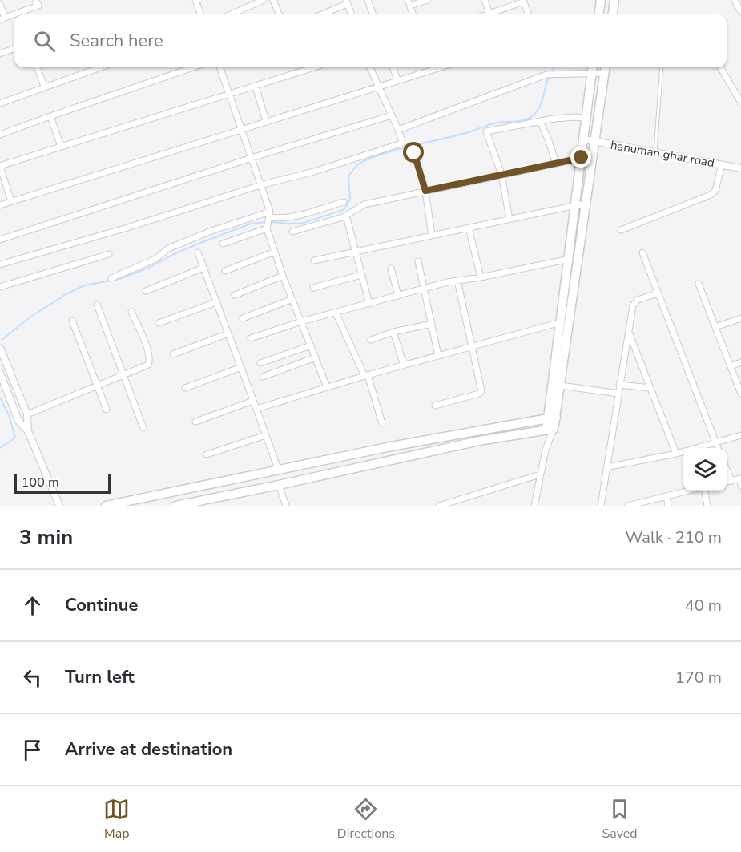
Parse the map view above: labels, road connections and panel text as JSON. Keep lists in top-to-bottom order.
{
  "streets": {
    "street": ["hanuman ghar road"]
  },
  "scale_bar": "100 m",
  "page": {
    "search": "Search here",
    "scale": "100 m",
    "heading": ["3 min", "Walk · 210 m"],
    "list": [
      ["Continue", "40 m"],
      ["Turn left", "170 m"],
      "Arrive at destination"
    ],
    "nav": ["Map", "Directions", "Saved"]
  }
}
